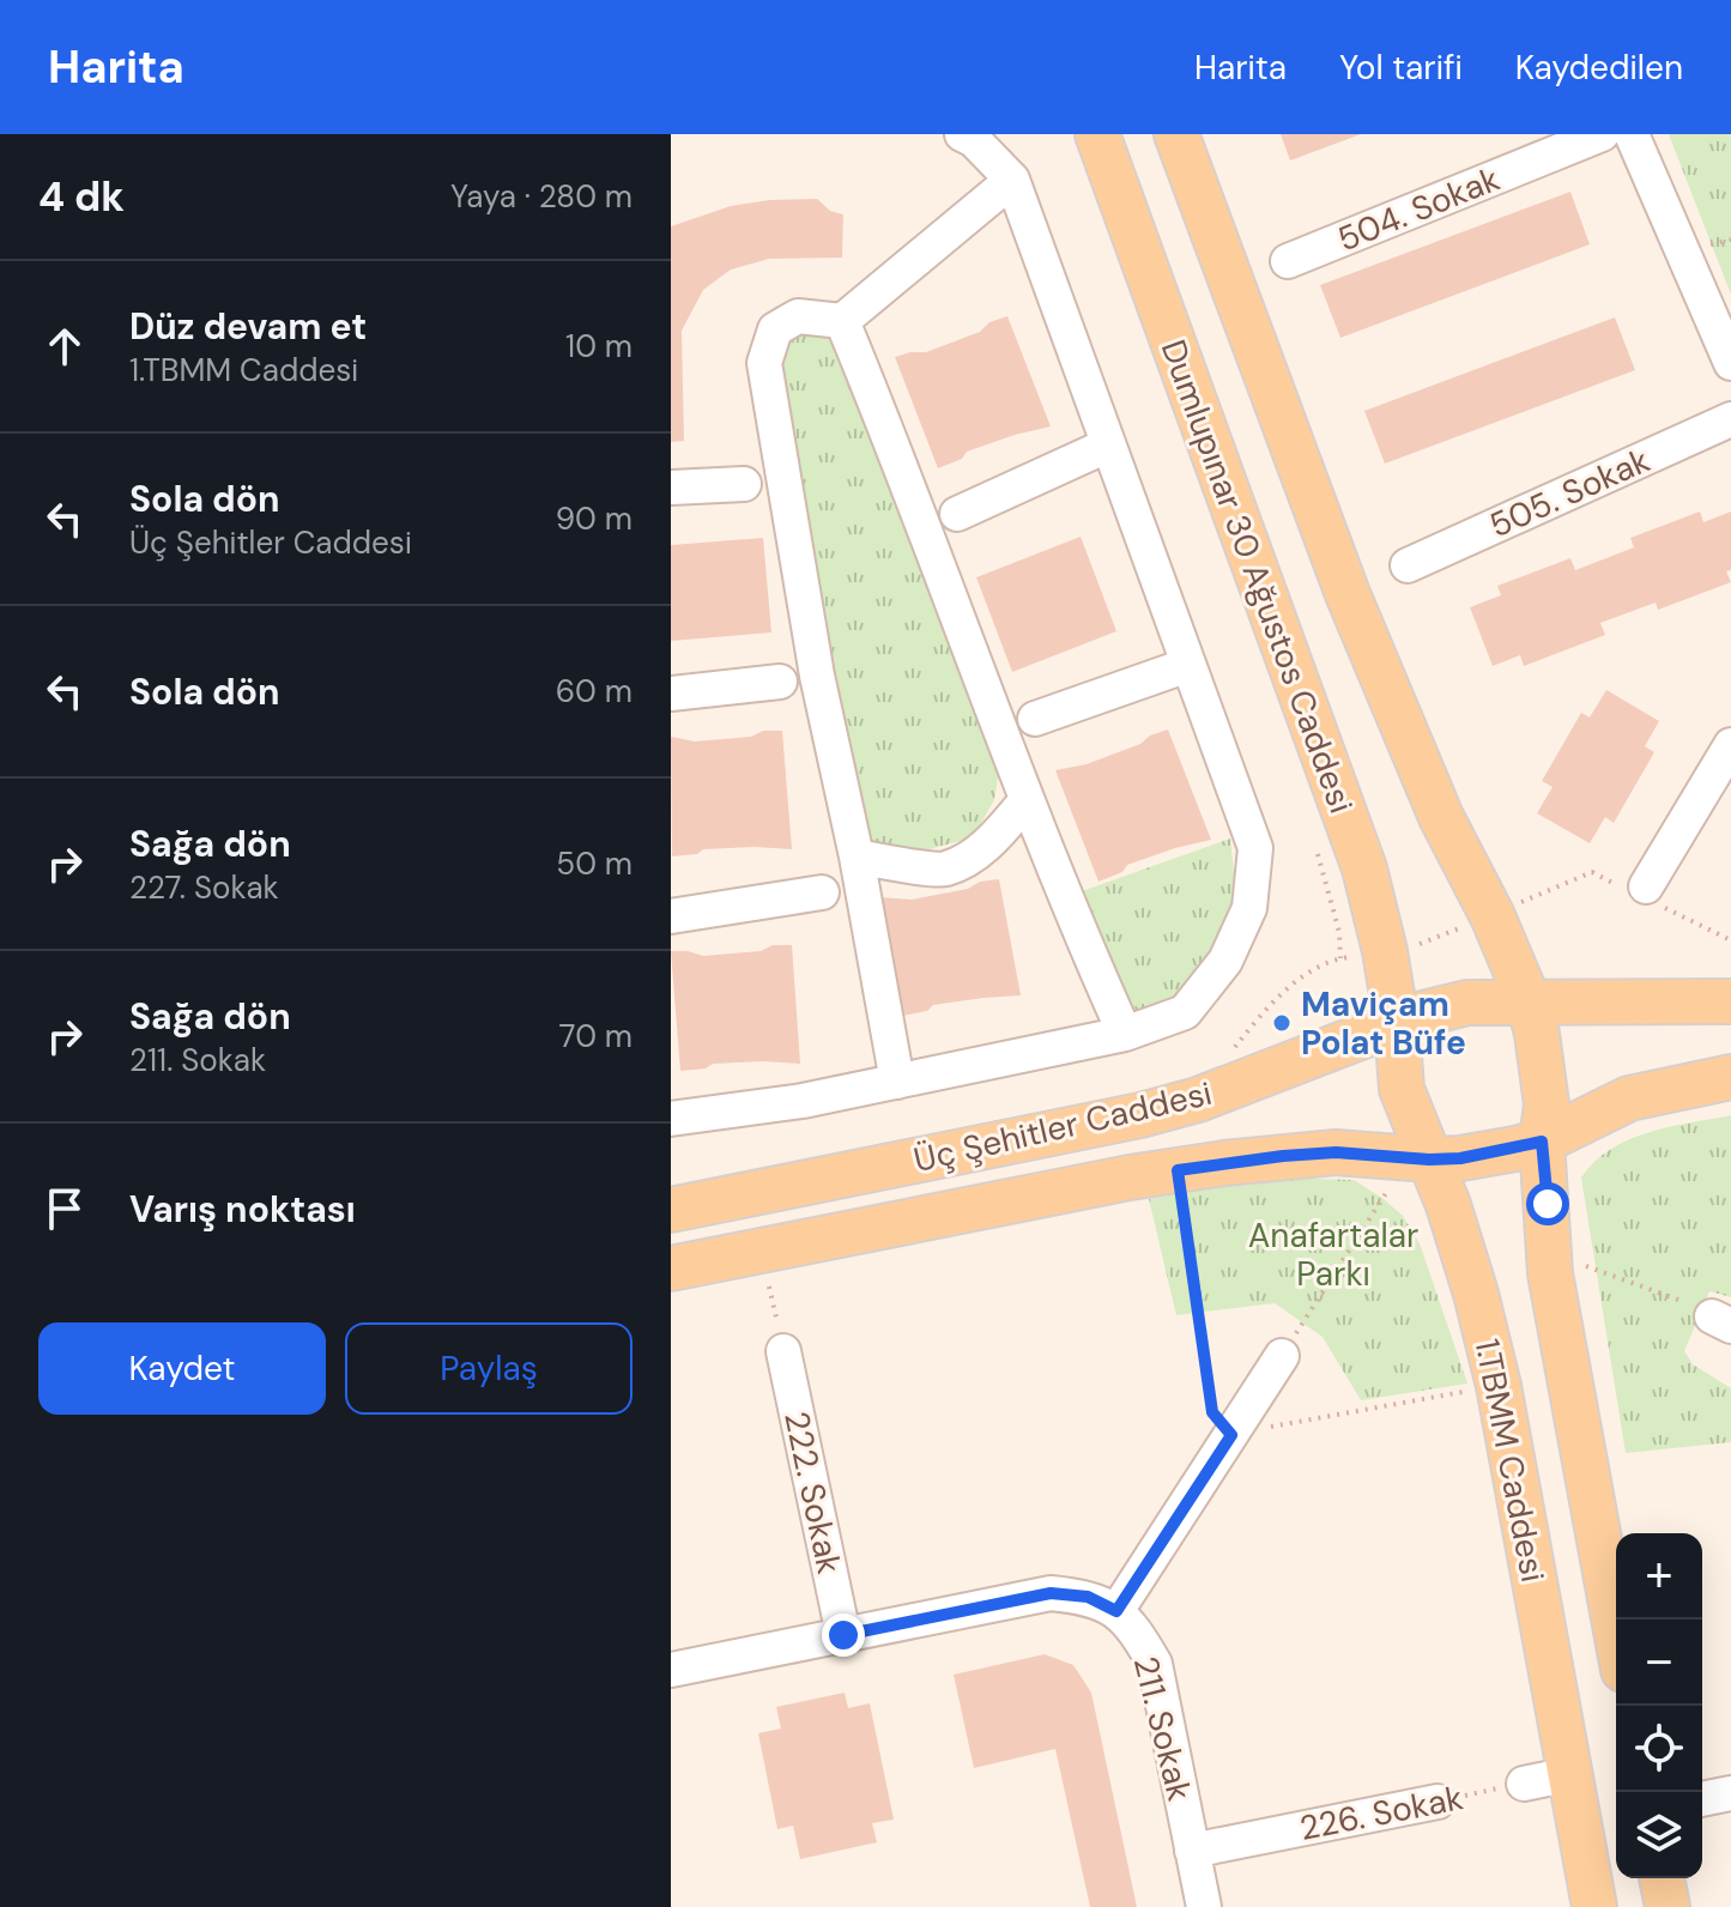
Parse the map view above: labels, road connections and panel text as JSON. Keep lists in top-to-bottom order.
{
  "streets": {
    "main road": ["Dumlupınar 30 Ağustos Caddesi", "Üç Şehitler Caddesi", "1.TBMM Caddesi"],
    "street": [
      "504. Sokak",
      "505. Sokak",
      "222. Sokak",
      "211. Sokak",
      "226. Sokak"
    ]
  },
  "crossings": [
    ["Dumlupınar 30 Ağustos Caddesi", "Üç Şehitler Caddesi"],
    ["Dumlupınar 30 Ağustos Caddesi", "1.TBMM Caddesi"],
    ["Üç Şehitler Caddesi", "1.TBMM Caddesi"],
    ["211. Sokak", "226. Sokak"]
  ],
  "parks": ["Anafartalar Parkı"],
  "places": ["Maviçam Polat Büfe"],
  "page": {
    "header": "Harita",
    "nav": ["Harita", "Yol tarifi", "Kaydedilen"],
    "heading": ["4 dk", "Yaya · 280 m"],
    "list": [
      ["Düz devam et", "1.TBMM Caddesi", "10 m"],
      ["Sola dön", "Üç Şehitler Caddesi", "90 m"],
      ["Sola dön", "60 m"],
      ["Sağa dön", "227. Sokak", "50 m"],
      ["Sağa dön", "211. Sokak", "70 m"],
      "Varış noktası"
    ],
    "buttons": ["Kaydet", "Paylaş"],
    "map_buttons": ["+", "−"]
  }
}
